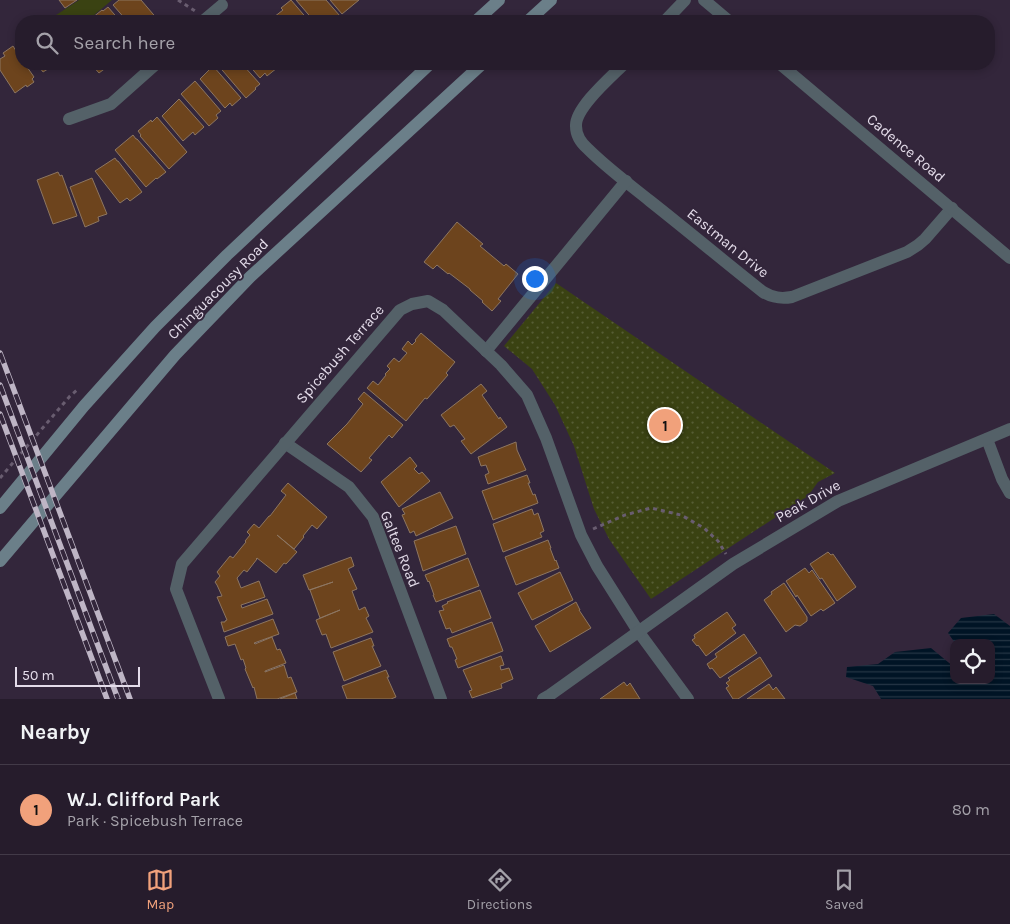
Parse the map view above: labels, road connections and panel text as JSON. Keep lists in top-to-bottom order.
{
  "streets": {
    "main road": ["Chinguacousy Road"],
    "street": [
      "Cadence Road",
      "Eastman Drive",
      "Spicebush Terrace",
      "Peak Drive",
      "Galtee Road"
    ]
  },
  "crossings": [
    ["Cadence Road", "Eastman Drive"],
    ["Spicebush Terrace", "Peak Drive"],
    ["Spicebush Terrace", "Galtee Road"]
  ],
  "scale_bar": "50 m",
  "page": {
    "search": "Search here",
    "pins": "1",
    "scale": "50 m",
    "heading": "Nearby",
    "list": [
      {
        "mark": "1",
        "name": "W.J. Clifford Park",
        "note": "Park · Spicebush Terrace",
        "value": "80 m"
      }
    ],
    "nav": ["Map", "Directions", "Saved"]
  }
}
